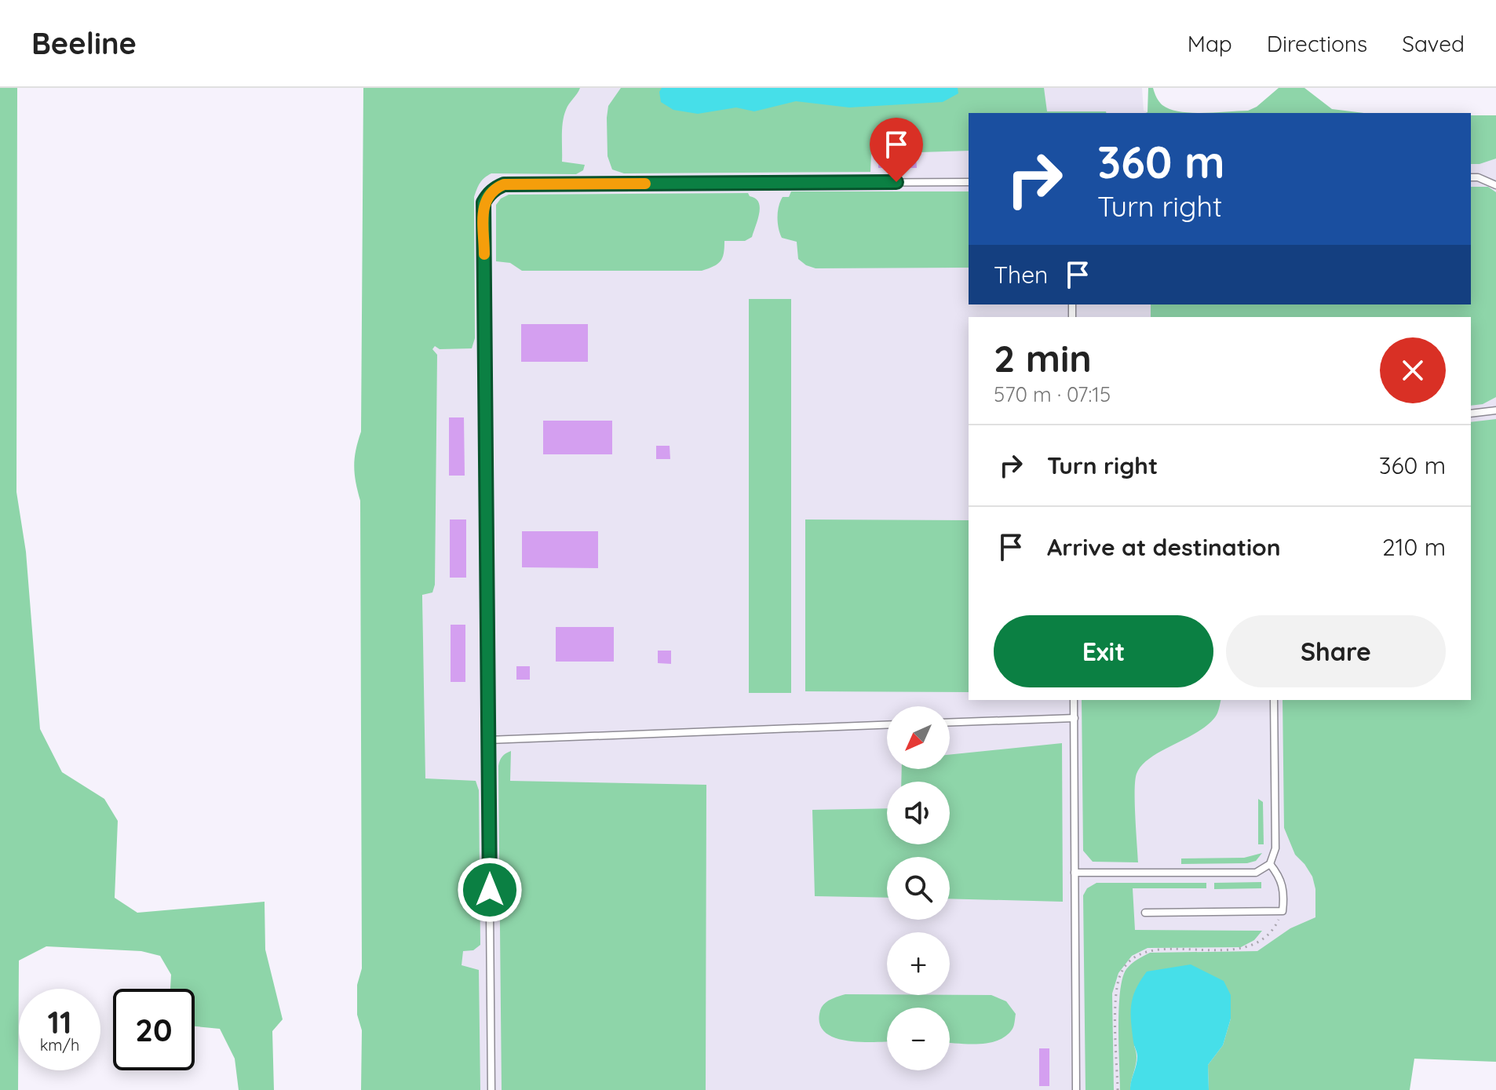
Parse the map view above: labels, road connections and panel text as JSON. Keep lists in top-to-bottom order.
{
  "north": "bottom left",
  "page": {
    "header": "Beeline",
    "nav": ["Map", "Directions", "Saved"],
    "turn": ["360 m", "Turn right"],
    "then": "Then",
    "heading": ["2 min", "570 m · 07:15"],
    "list": [
      {
        "name": "Turn right",
        "value": "360 m"
      },
      {
        "name": "Arrive at destination",
        "value": "210 m"
      }
    ],
    "buttons": ["Exit", "Share"],
    "map_buttons": ["+", "−"],
    "speed": "11 km/h",
    "limit": "20"
  }
}
